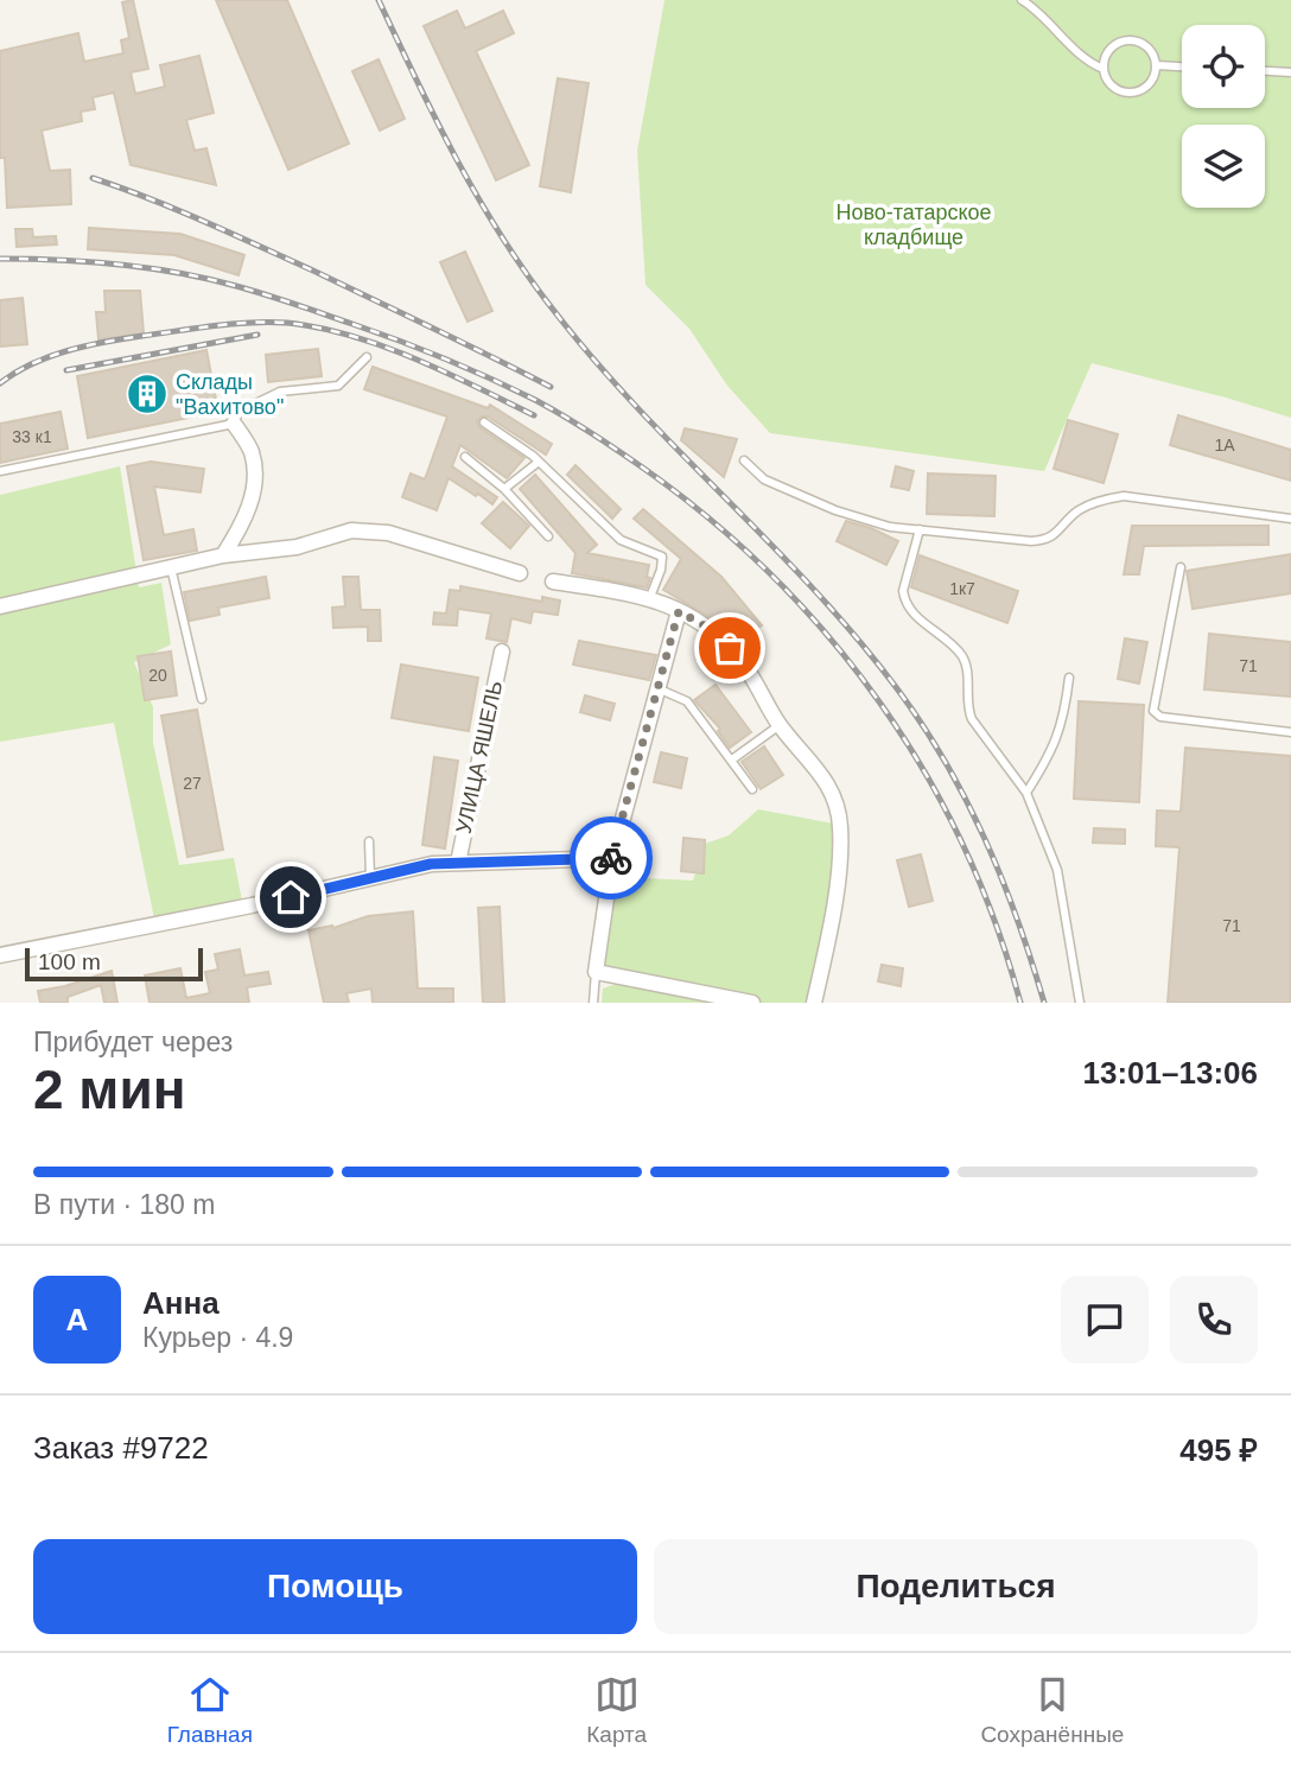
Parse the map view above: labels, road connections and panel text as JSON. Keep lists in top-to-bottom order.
{
  "streets": {
    "street": ["УЛИЦА ЯШЕЛЬ"]
  },
  "parks": ["Ново-татарское кладбище"],
  "places": {
    "building": ["Склады \"Вахитово\""]
  },
  "house_numbers": [
    "33 к1",
    "1А",
    "1к7",
    "71",
    "20",
    "27",
    "71"
  ],
  "scale_bar": "100 m",
  "page": {
    "scale": "100 m",
    "heading": ["2 мин", "Прибудет через", "13:01–13:06"],
    "panel": [
      "Анна",
      "Курьер · 4.9",
      "Заказ #9722",
      "495 ₽"
    ],
    "bar": "В пути · 180 m",
    "round": "А",
    "buttons": ["Помощь", "Поделиться"],
    "tabs": ["Главная", "Карта", "Сохранённые"]
  }
}
